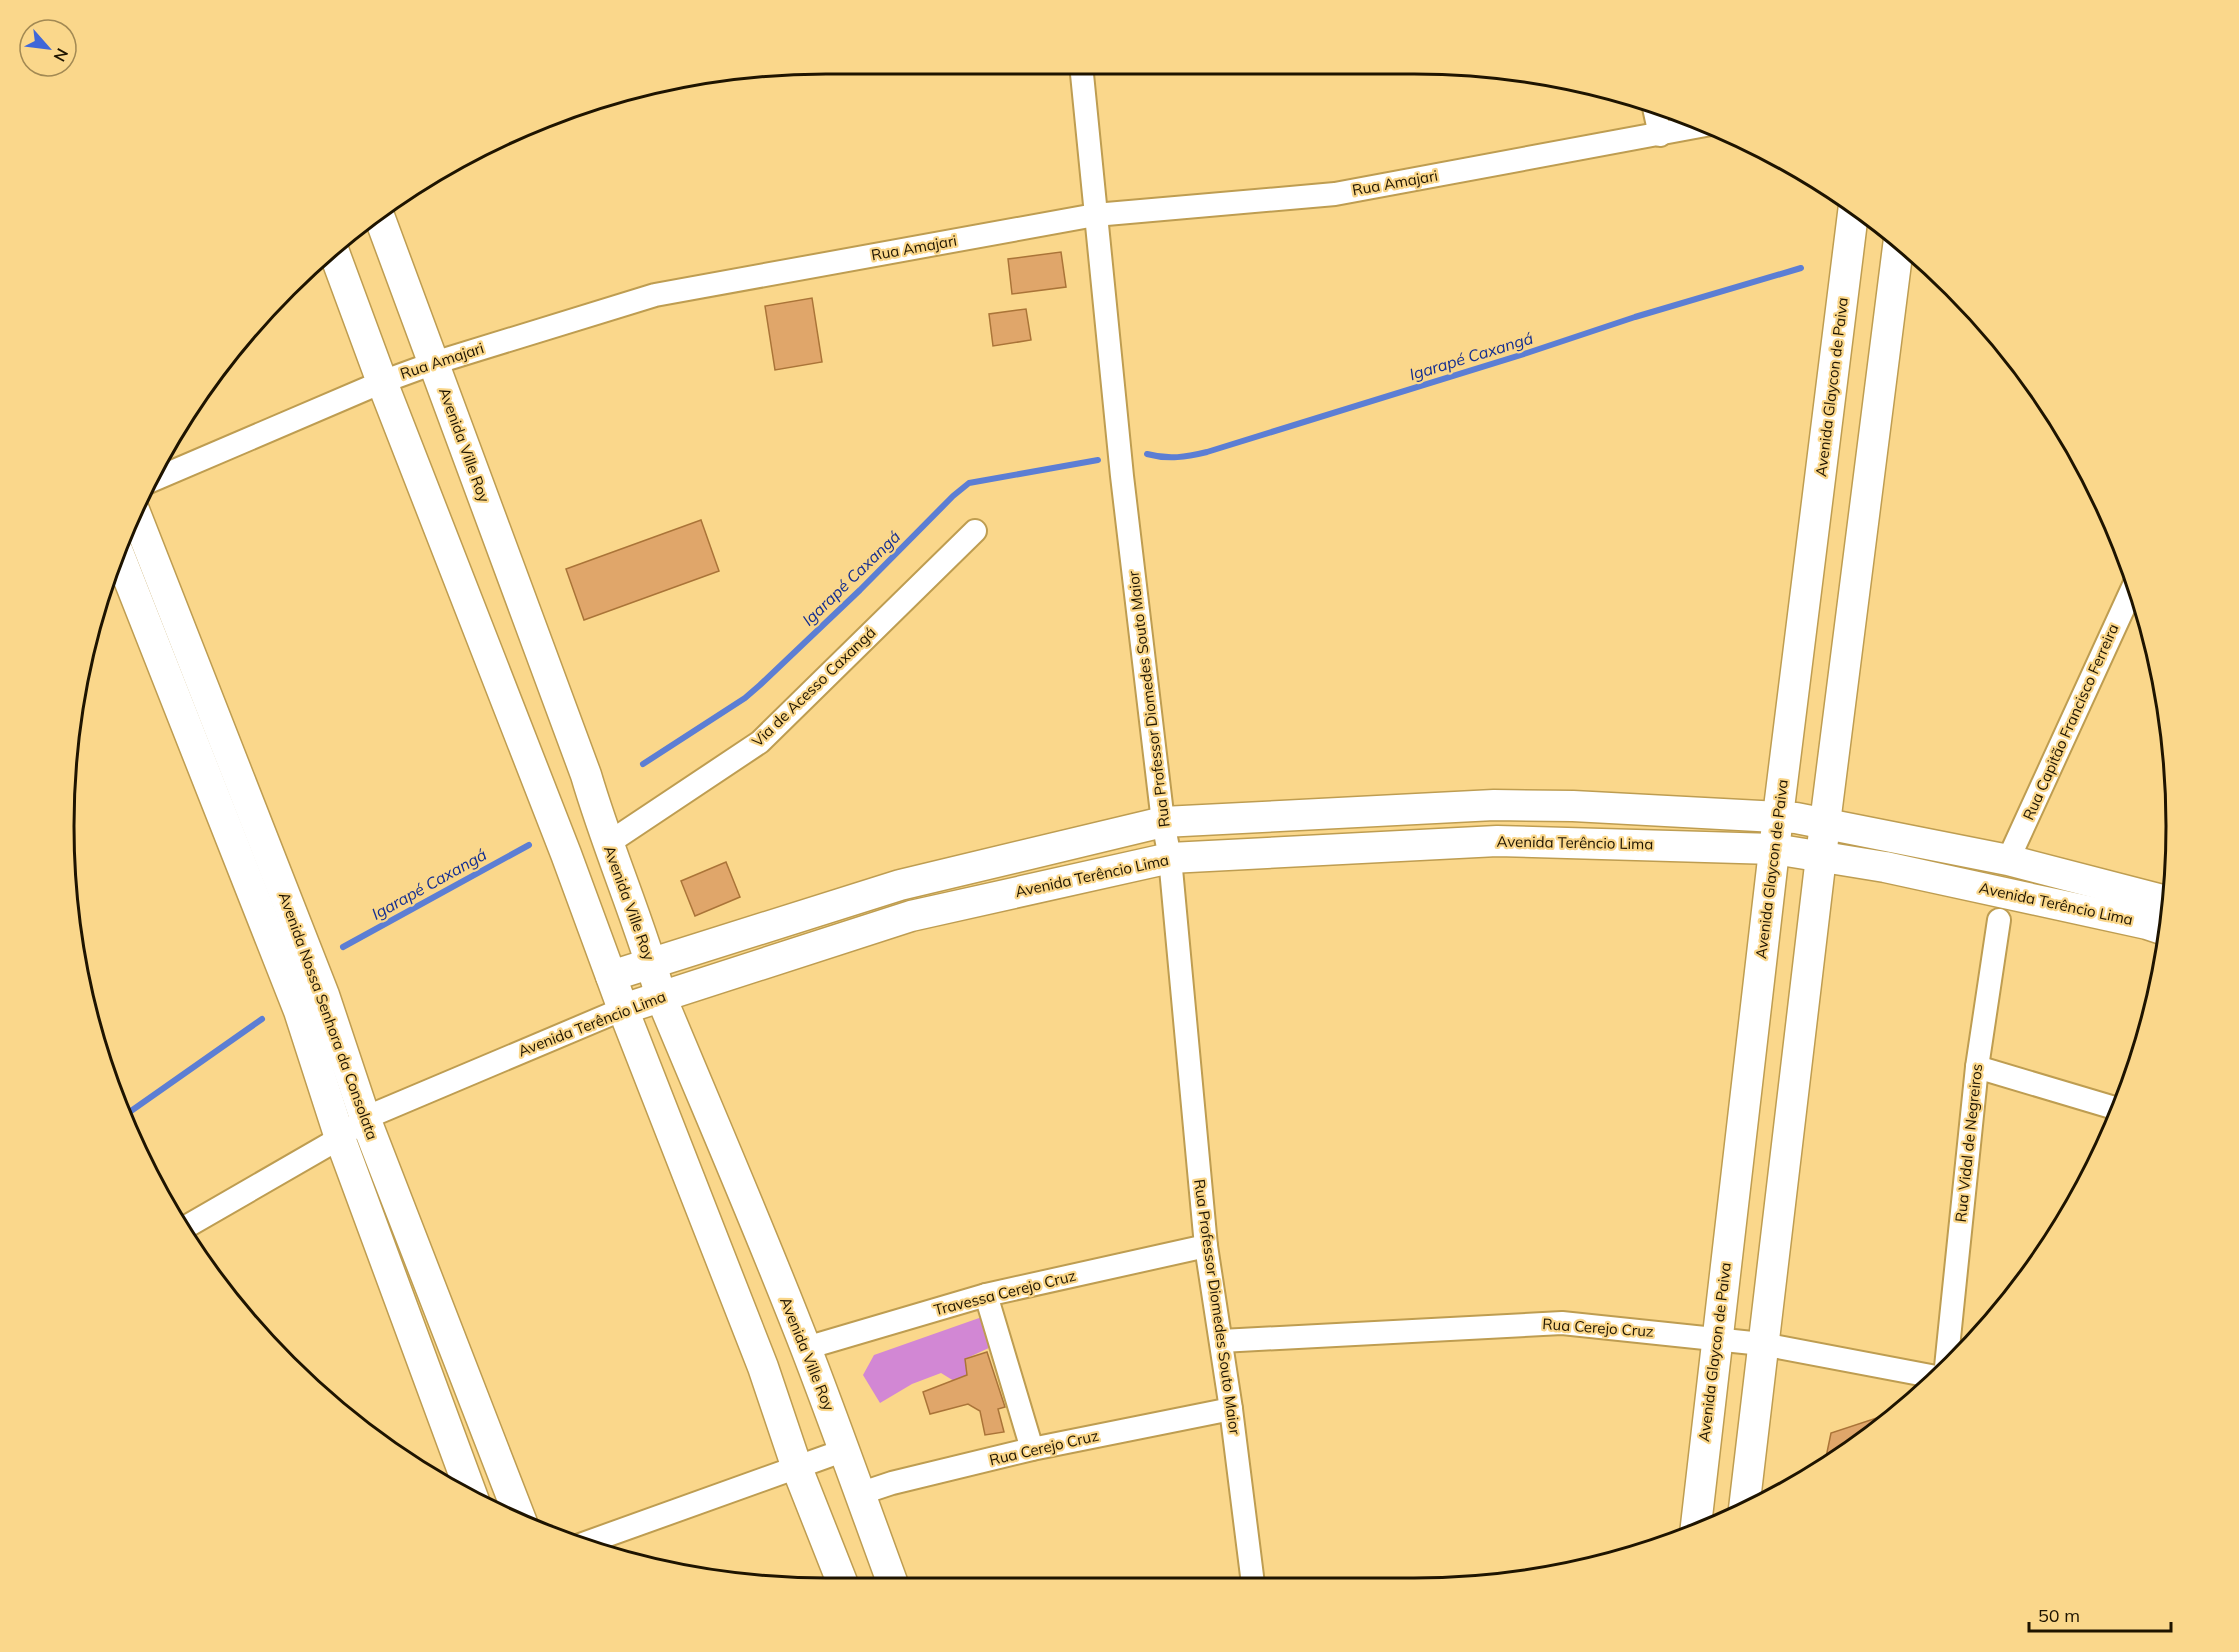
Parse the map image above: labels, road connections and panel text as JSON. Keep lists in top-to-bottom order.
{
  "streets": {
    "main road": [
      "Avenida Glaycon de Paiva",
      "Avenida Ville Roy",
      "Avenida Terêncio Lima",
      "Avenida Nossa Senhora da Consolata"
    ],
    "street": [
      "Rua Amajari",
      "Via de Acesso Caxangá",
      "Rua Professor Diomedes Souto Maior",
      "Rua Capitão Francisco Ferreira",
      "Rua Vidal de Negreiros",
      "Travessa Cerejo Cruz",
      "Rua Cerejo Cruz"
    ]
  },
  "crossings": [
    ["Rua Amajari", "Avenida Ville Roy"],
    ["Rua Amajari", "Rua Professor Diomedes Souto Maior"],
    ["Avenida Glaycon de Paiva", "Avenida Terêncio Lima"],
    ["Avenida Glaycon de Paiva", "Rua Cerejo Cruz"],
    ["Avenida Ville Roy", "Via de Acesso Caxangá"],
    ["Avenida Ville Roy", "Avenida Terêncio Lima"],
    ["Avenida Ville Roy", "Travessa Cerejo Cruz"],
    ["Avenida Ville Roy", "Rua Cerejo Cruz"],
    ["Rua Professor Diomedes Souto Maior", "Avenida Terêncio Lima"],
    ["Rua Professor Diomedes Souto Maior", "Travessa Cerejo Cruz"],
    ["Rua Professor Diomedes Souto Maior", "Rua Cerejo Cruz"],
    ["Rua Capitão Francisco Ferreira", "Avenida Terêncio Lima"],
    ["Avenida Terêncio Lima", "Avenida Nossa Senhora da Consolata"]
  ],
  "water": ["Igarapé Caxangá"],
  "scale_bar": "50 m",
  "north": "bottom right"
}
